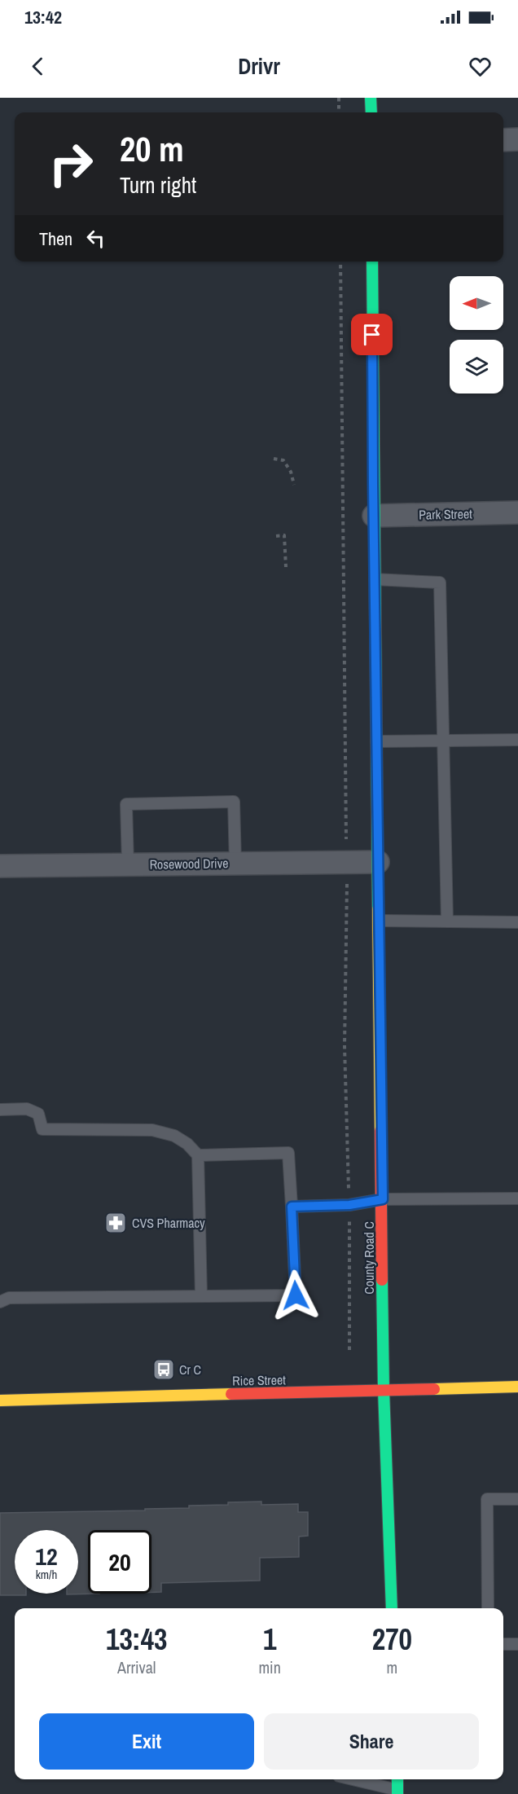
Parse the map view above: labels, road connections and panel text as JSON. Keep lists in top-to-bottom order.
{
  "streets": {
    "main road": ["County Road C", "Rice Street"],
    "street": ["Park Street", "Rosewood Drive"]
  },
  "crossings": [
    ["Park Street", "County Road C"],
    ["Rosewood Drive", "County Road C"],
    ["County Road C", "Rice Street"]
  ],
  "places": {
    "pharmacy": ["CVS Pharmacy"],
    "bus stop": ["Cr C"]
  },
  "north": "left",
  "page": {
    "status": "13:42",
    "header": "Drivr",
    "turn": ["20 m", "Turn right"],
    "then": "Then",
    "speed": "12 km/h",
    "limit": "20",
    "eta": [
      "13:43",
      "Arrival",
      "1",
      "min",
      "270",
      "m"
    ],
    "buttons": ["Exit", "Share"]
  }
}
